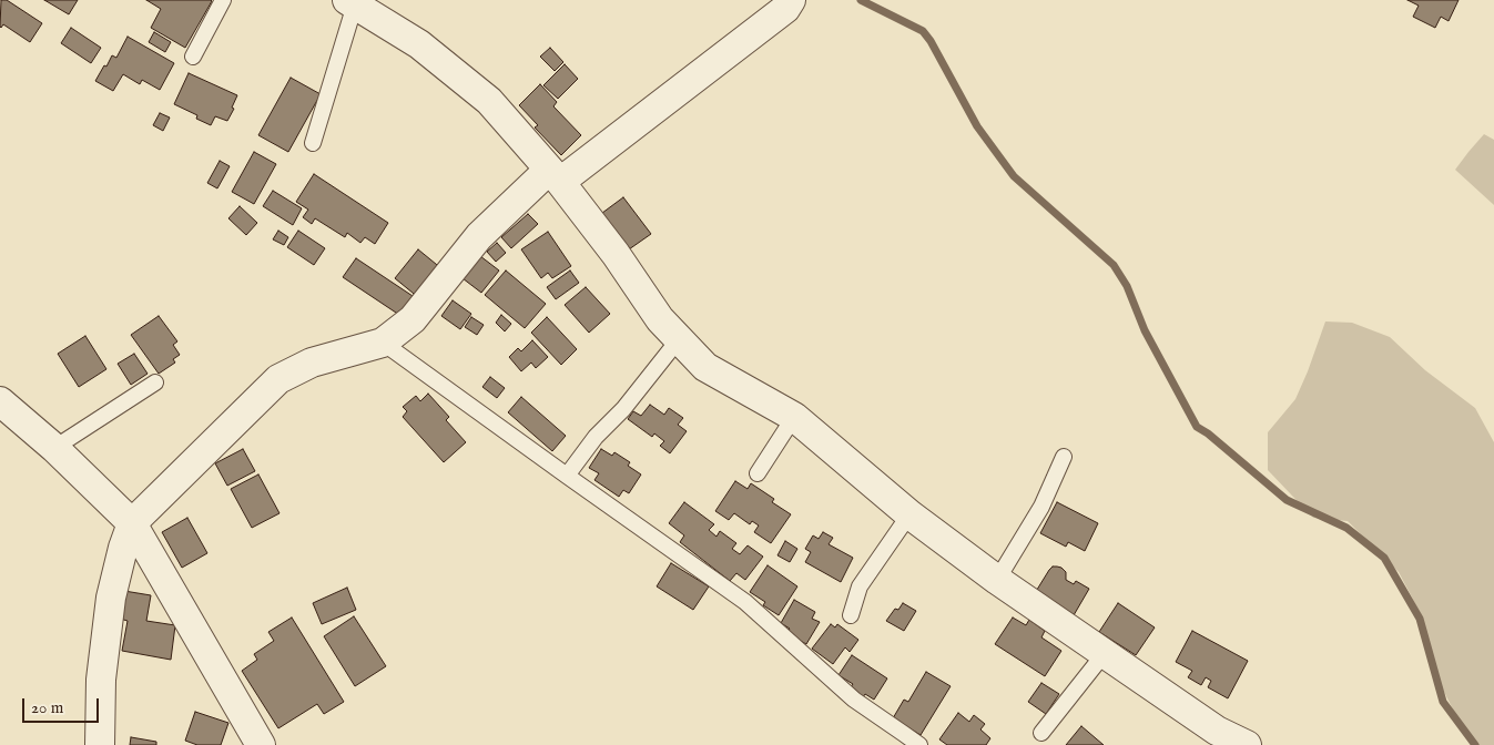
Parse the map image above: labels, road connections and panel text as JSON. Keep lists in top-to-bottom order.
{
  "scale_bar": "20 m"
}
